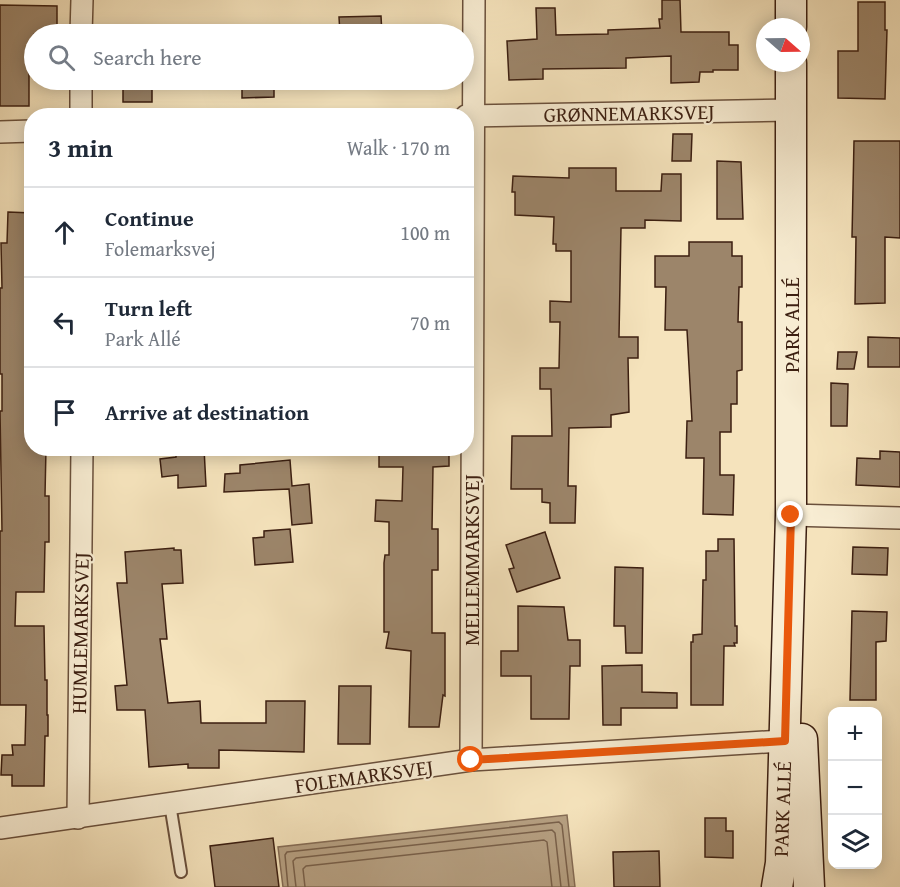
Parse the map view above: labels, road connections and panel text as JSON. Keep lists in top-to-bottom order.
{
  "streets": {
    "street": [
      "GRØNNEMARKSVEJ",
      "PARK ALLÉ",
      "MELLEMMARKSVEJ",
      "HUMLEMARKSVEJ",
      "FOLEMARKSVEJ"
    ]
  },
  "crossings": [
    ["GRØNNEMARKSVEJ", "PARK ALLÉ"],
    ["PARK ALLÉ", "FOLEMARKSVEJ"],
    ["MELLEMMARKSVEJ", "FOLEMARKSVEJ"],
    ["HUMLEMARKSVEJ", "FOLEMARKSVEJ"]
  ],
  "north": "right",
  "page": {
    "search": "Search here",
    "heading": ["3 min", "Walk · 170 m"],
    "list": [
      ["Continue", "Folemarksvej", "100 m"],
      ["Turn left", "Park Allé", "70 m"],
      "Arrive at destination"
    ],
    "map_buttons": ["+", "−"]
  }
}
